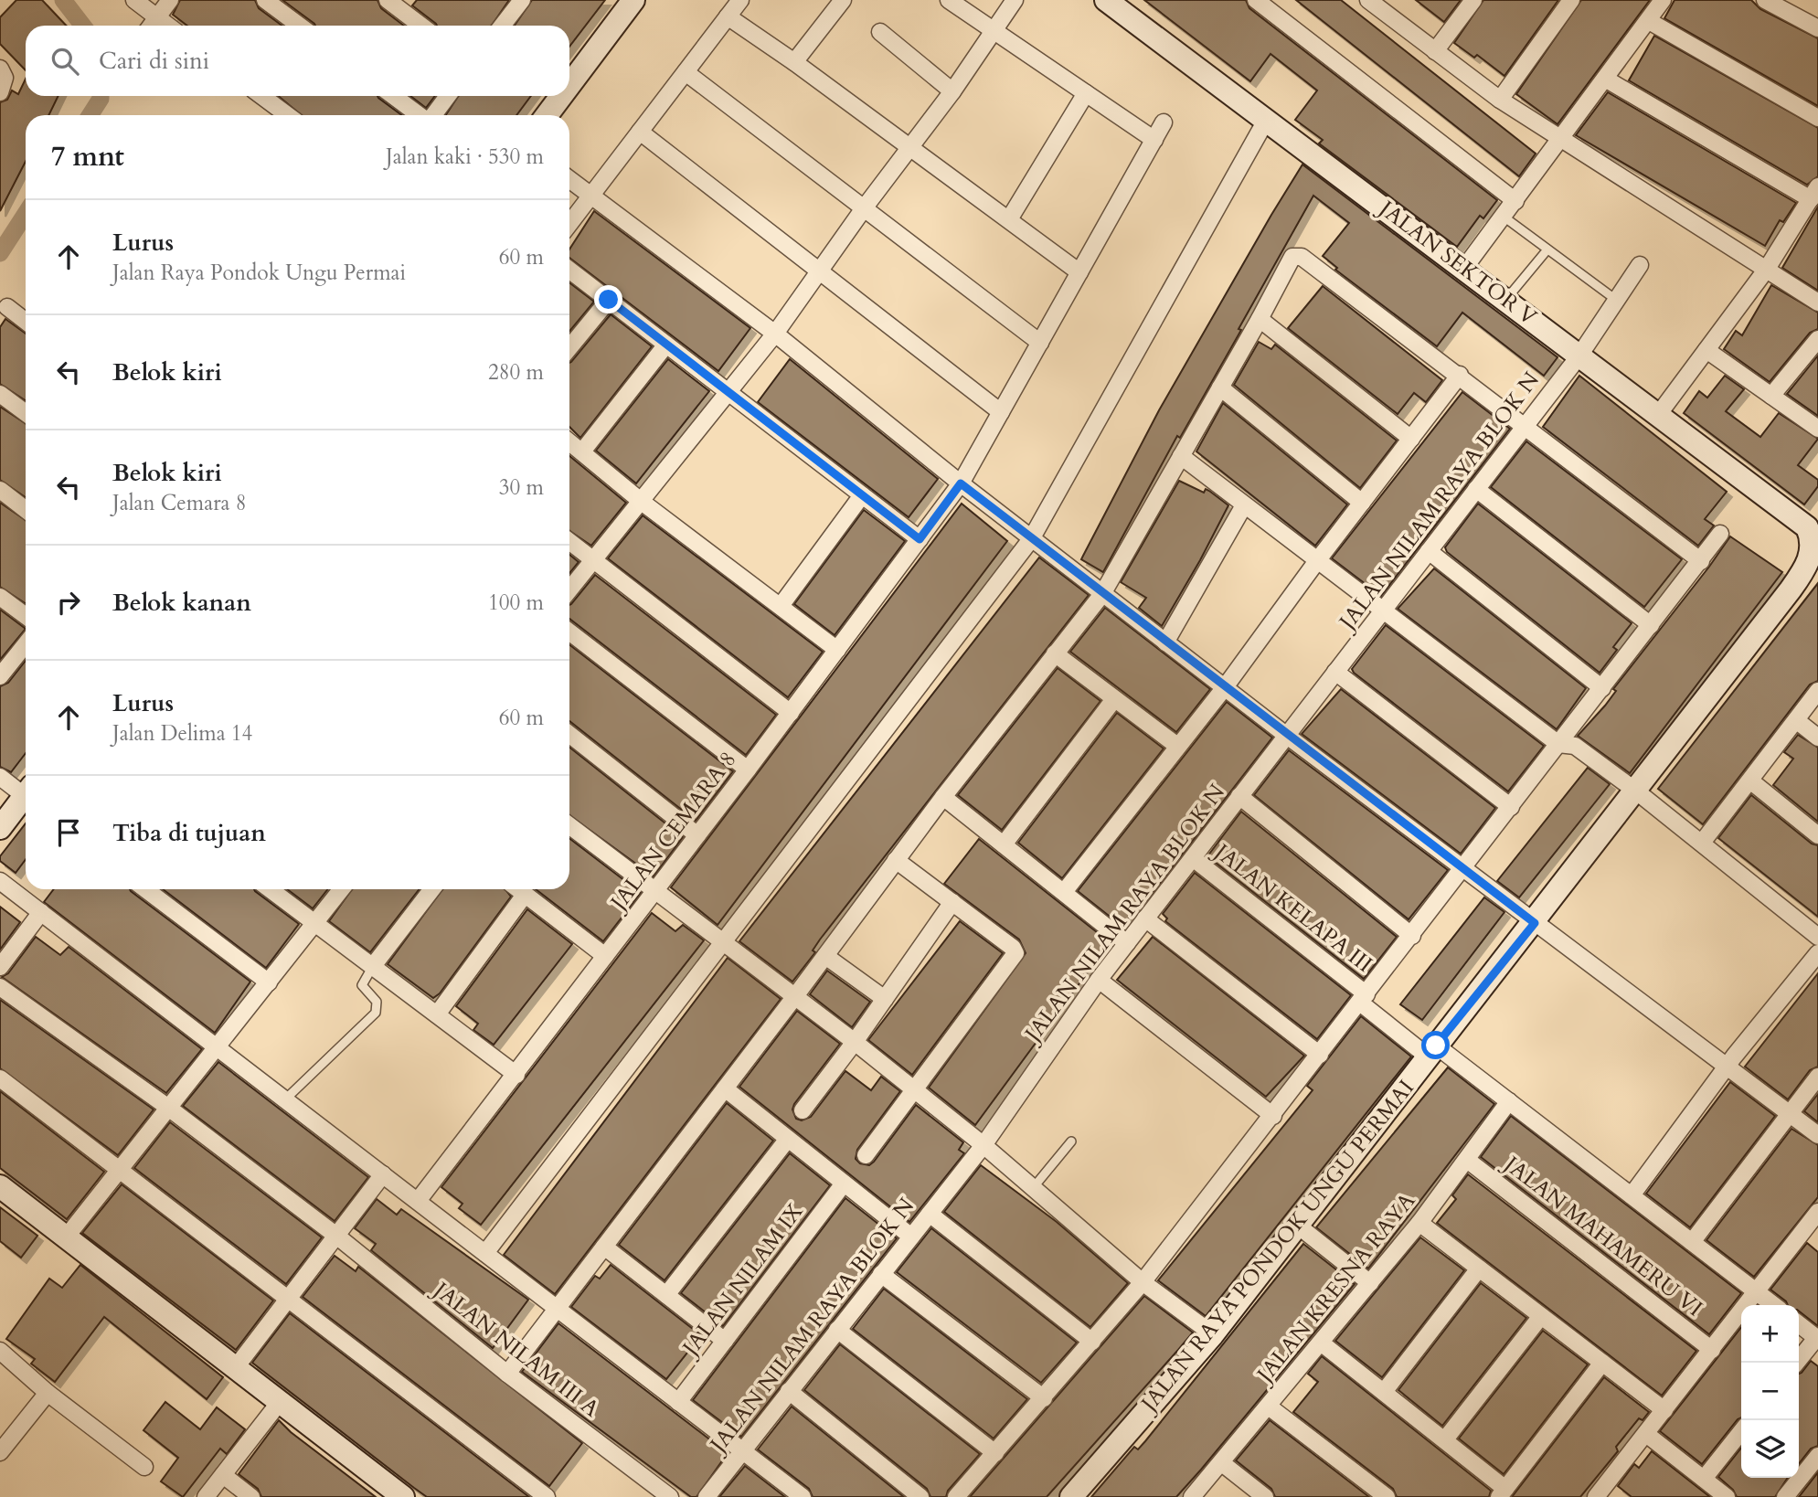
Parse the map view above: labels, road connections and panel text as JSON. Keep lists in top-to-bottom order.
{
  "streets": {
    "street": [
      "JALAN SEKTOR V",
      "JALAN NILAM RAYA BLOK N",
      "JALAN CEMARA 8",
      "JALAN KELAPA III",
      "JALAN MAHAMERU VI",
      "JALAN RAYA PONDOK UNGU PERMAI",
      "JALAN NILAM IX",
      "JALAN KRESNA RAYA",
      "JALAN NILAM III A"
    ]
  },
  "crossings": [
    ["JALAN SEKTOR V", "JALAN NILAM RAYA BLOK N"],
    ["JALAN SEKTOR V", "JALAN RAYA PONDOK UNGU PERMAI"],
    ["JALAN NILAM RAYA BLOK N", "JALAN KELAPA III"],
    ["JALAN KELAPA III", "JALAN RAYA PONDOK UNGU PERMAI"],
    ["JALAN KELAPA III", "JALAN KRESNA RAYA"],
    ["JALAN MAHAMERU VI", "JALAN KRESNA RAYA"]
  ],
  "page": {
    "search": "Cari di sini",
    "heading": ["7 mnt", "Jalan kaki · 530 m"],
    "list": [
      ["Lurus", "Jalan Raya Pondok Ungu Permai", "60 m"],
      ["Belok kiri", "280 m"],
      ["Belok kiri", "Jalan Cemara 8", "30 m"],
      ["Belok kanan", "100 m"],
      ["Lurus", "Jalan Delima 14", "60 m"],
      "Tiba di tujuan"
    ],
    "map_buttons": ["+", "−"]
  }
}
